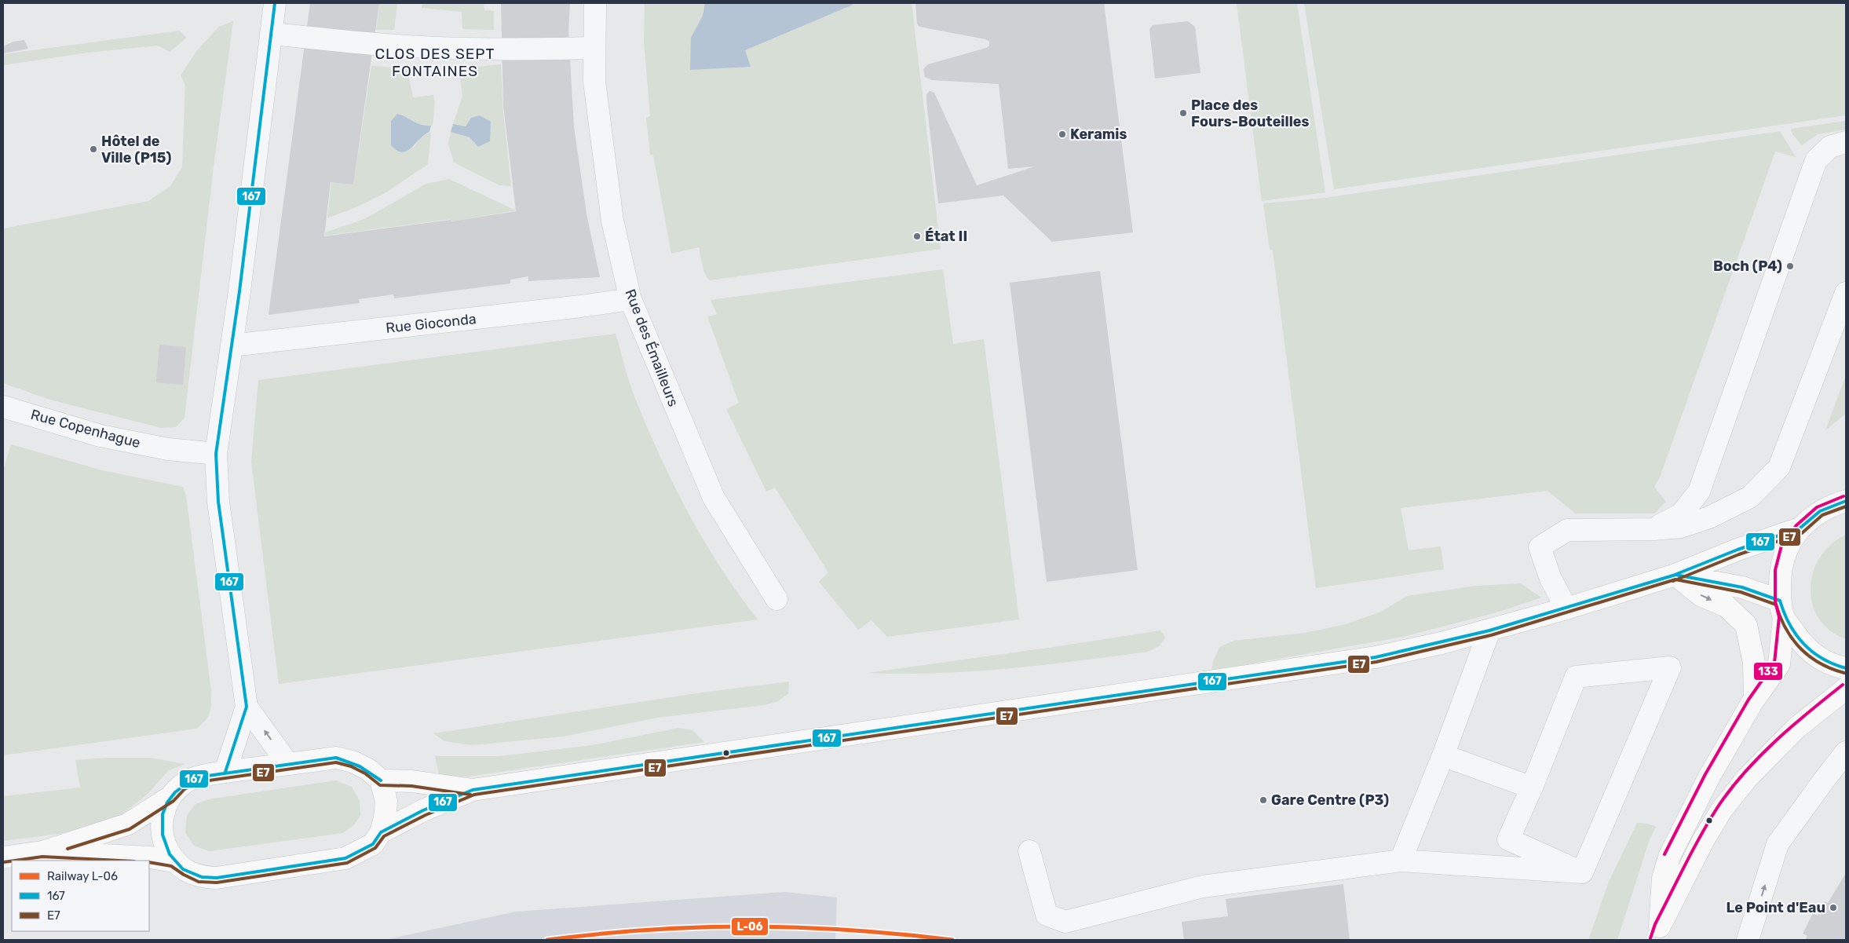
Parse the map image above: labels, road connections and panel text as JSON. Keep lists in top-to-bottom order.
{
  "streets": {
    "street": ["Rue Gioconda", "Rue des Émailleurs", "Rue Copenhague"]
  },
  "crossings": [
    ["Rue Gioconda", "Rue des Émailleurs"]
  ],
  "districts": ["CLOS DES SEPT FONTAINES"],
  "places": [
    "Place des Fours-Bouteilles",
    "Keramis",
    "Hôtel de Ville (P15)",
    "État II",
    "Boch (P4)",
    "Gare Centre (P3)",
    "Le Point d'Eau"
  ],
  "lines": [
    "transit line 167",
    "transit line 133",
    "transit line E7",
    "rail line L-06"
  ],
  "legend": ["Railway L-06", "167", "E7"]
}
